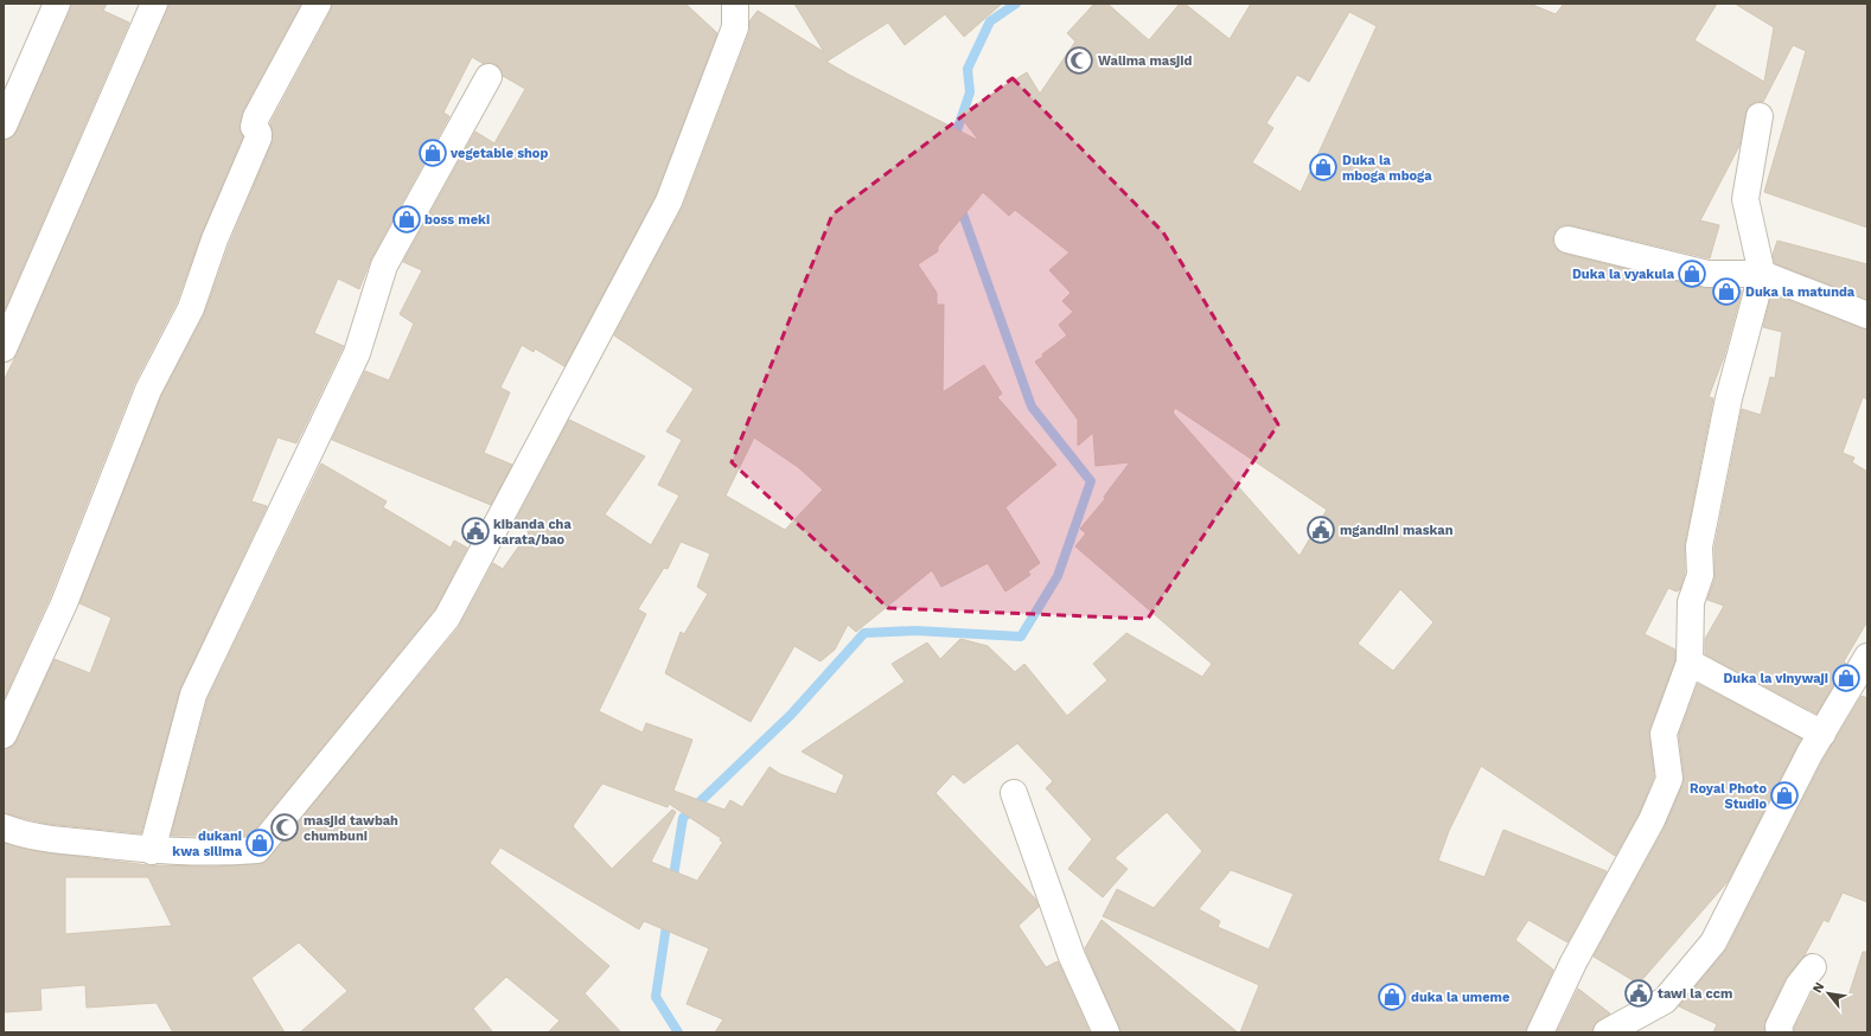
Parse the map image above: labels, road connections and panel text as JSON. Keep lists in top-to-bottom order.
{
  "places": {
    "mosque": ["Walima masjid", "masjid tawbah chumbuni"],
    "shop": [
      "vegetable shop",
      "Duka la mboga mboga",
      "boss meki",
      "Duka la vyakula",
      "Duka la matunda",
      "Duka la vinywaji",
      "Royal Photo Studio",
      "dukani kwa silima",
      "duka la umeme"
    ],
    "public building": ["mgandini maskan", "kibanda cha karata/bao", "tawi la ccm"]
  },
  "north": "top left"
}
